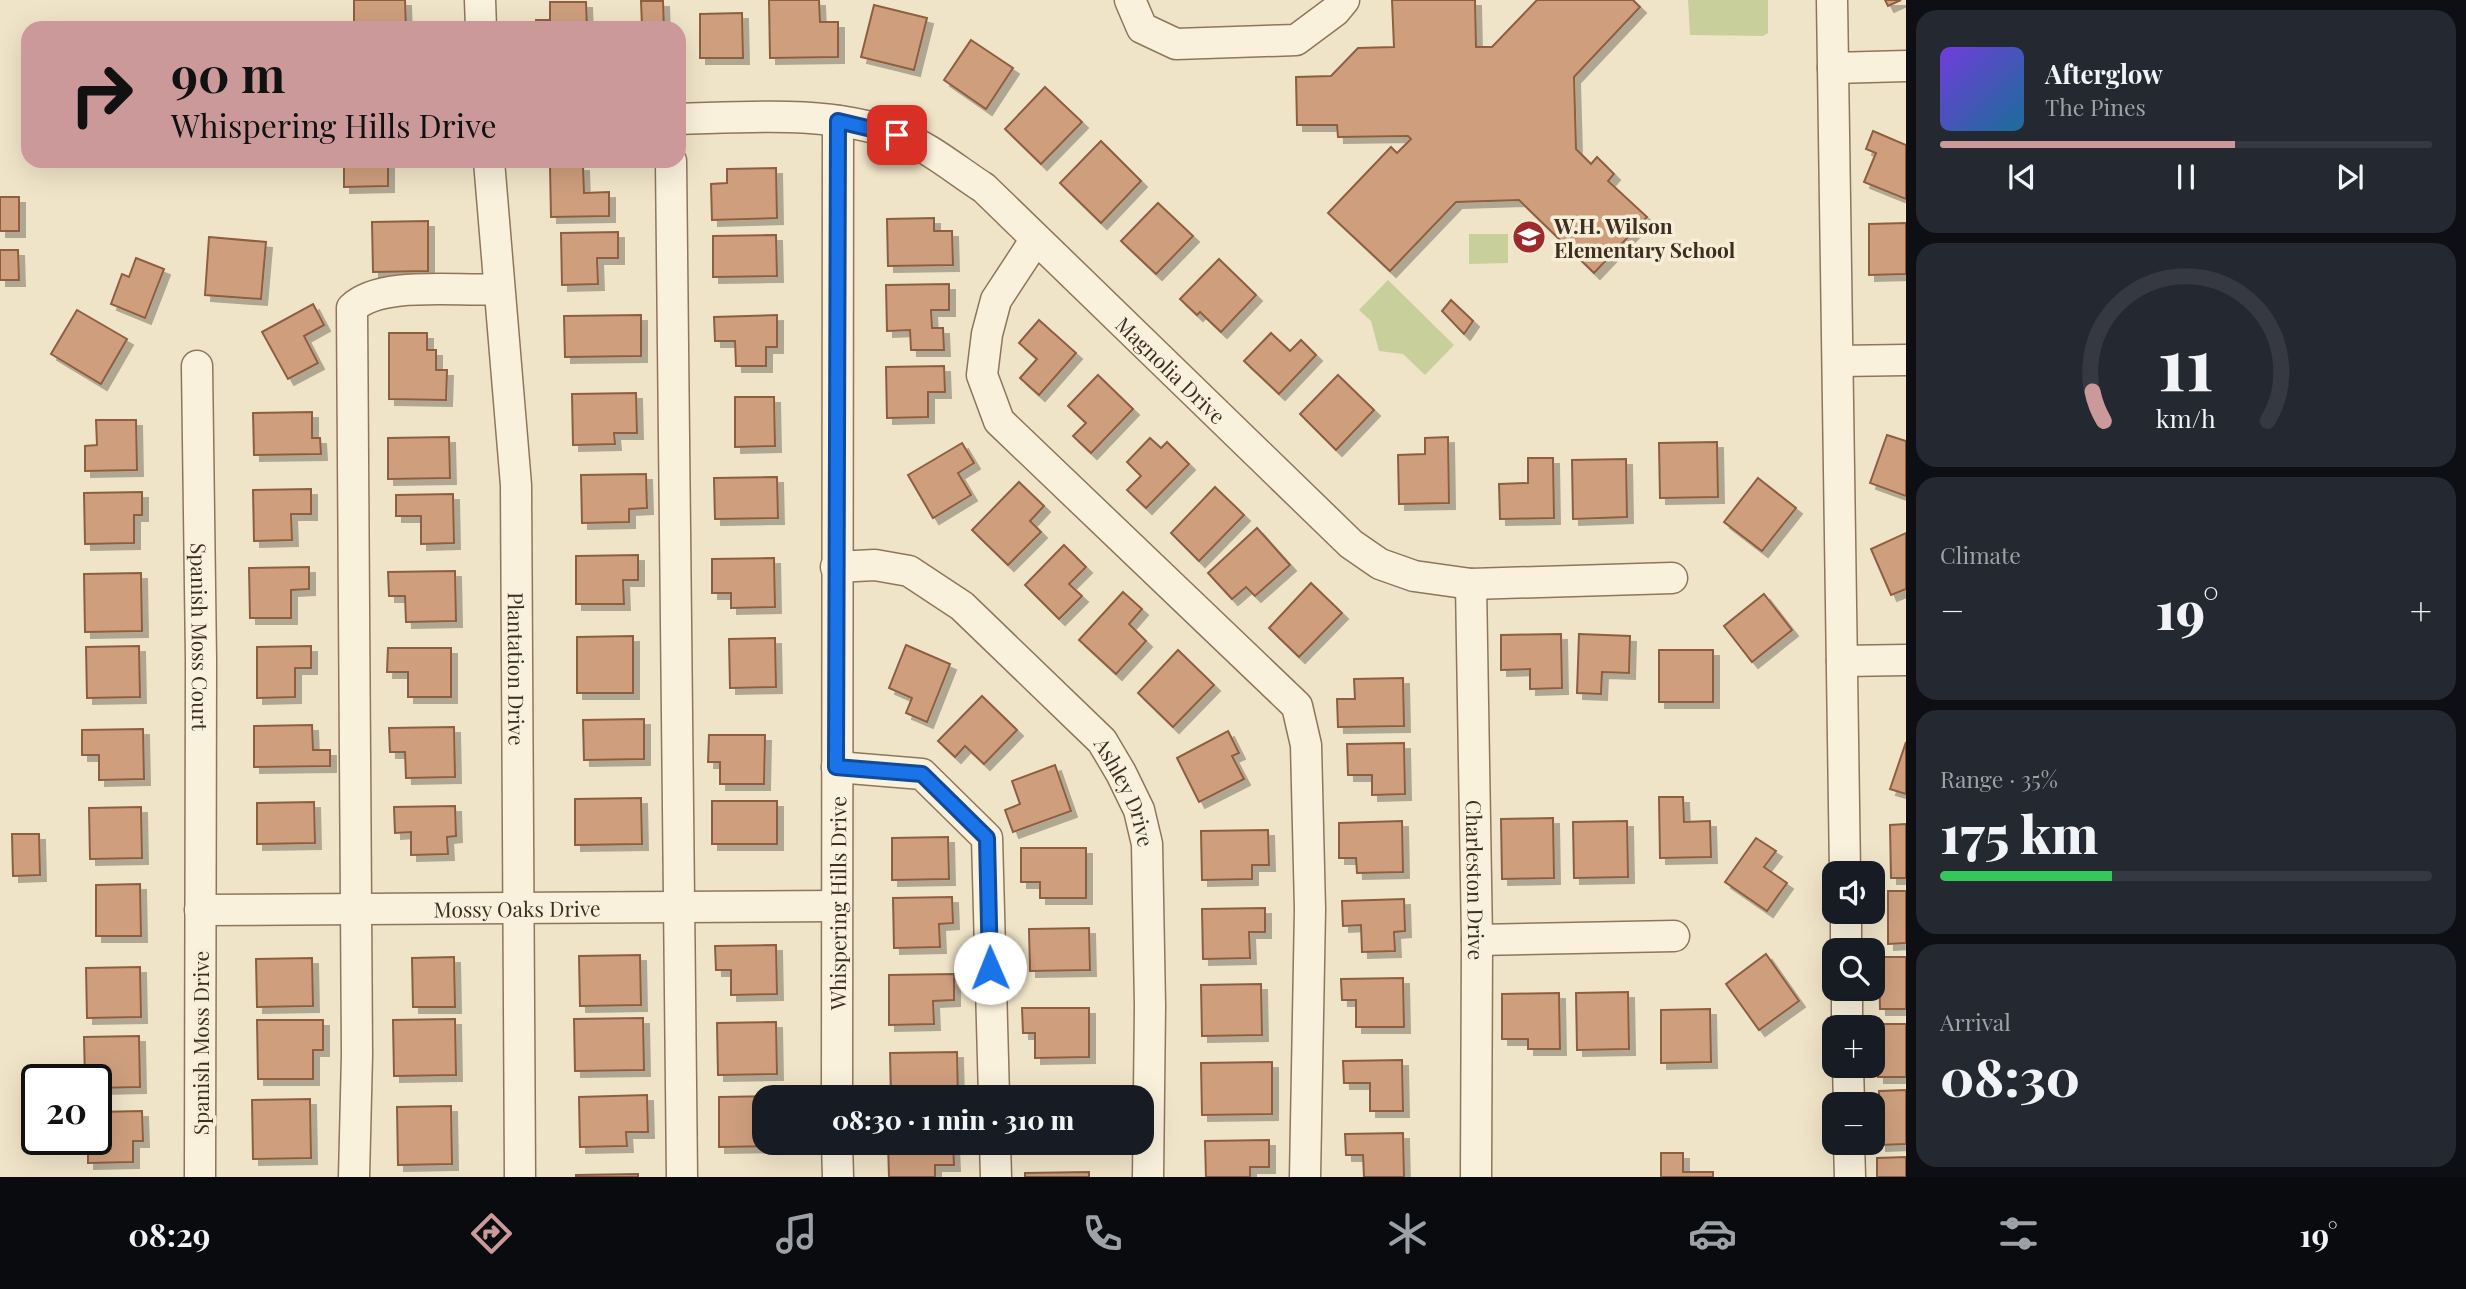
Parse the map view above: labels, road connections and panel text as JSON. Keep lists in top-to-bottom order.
{
  "streets": {
    "street": [
      "Magnolia Drive",
      "Spanish Moss Court",
      "Plantation Drive",
      "Ashley Drive",
      "Charleston Drive",
      "Whispering Hills Drive",
      "Mossy Oaks Drive",
      "Spanish Moss Drive"
    ]
  },
  "crossings": [
    ["Magnolia Drive", "Charleston Drive"],
    ["Magnolia Drive", "Whispering Hills Drive"],
    ["Spanish Moss Court", "Mossy Oaks Drive"],
    ["Spanish Moss Court", "Spanish Moss Drive"],
    ["Plantation Drive", "Mossy Oaks Drive"],
    ["Ashley Drive", "Whispering Hills Drive"],
    ["Whispering Hills Drive", "Mossy Oaks Drive"],
    ["Mossy Oaks Drive", "Spanish Moss Drive"]
  ],
  "places": {
    "school or university": ["W.H. Wilson Elementary School"]
  },
  "page": {
    "turn": ["90 m", "Whispering Hills Drive"],
    "song": ["Afterglow", "The Pines"],
    "tile": [
      "Climate",
      ["Range · 35%", "175 km"],
      ["Arrival", "08:30"]
    ],
    "heat": ["−", "19°", "+"],
    "map_buttons": ["+", "−"],
    "limit": "20",
    "trip": "08:30 · 1 min · 310 m",
    "tabs": ["08:29", "19°"],
    "gauge": ["11", "km/h"]
  }
}
